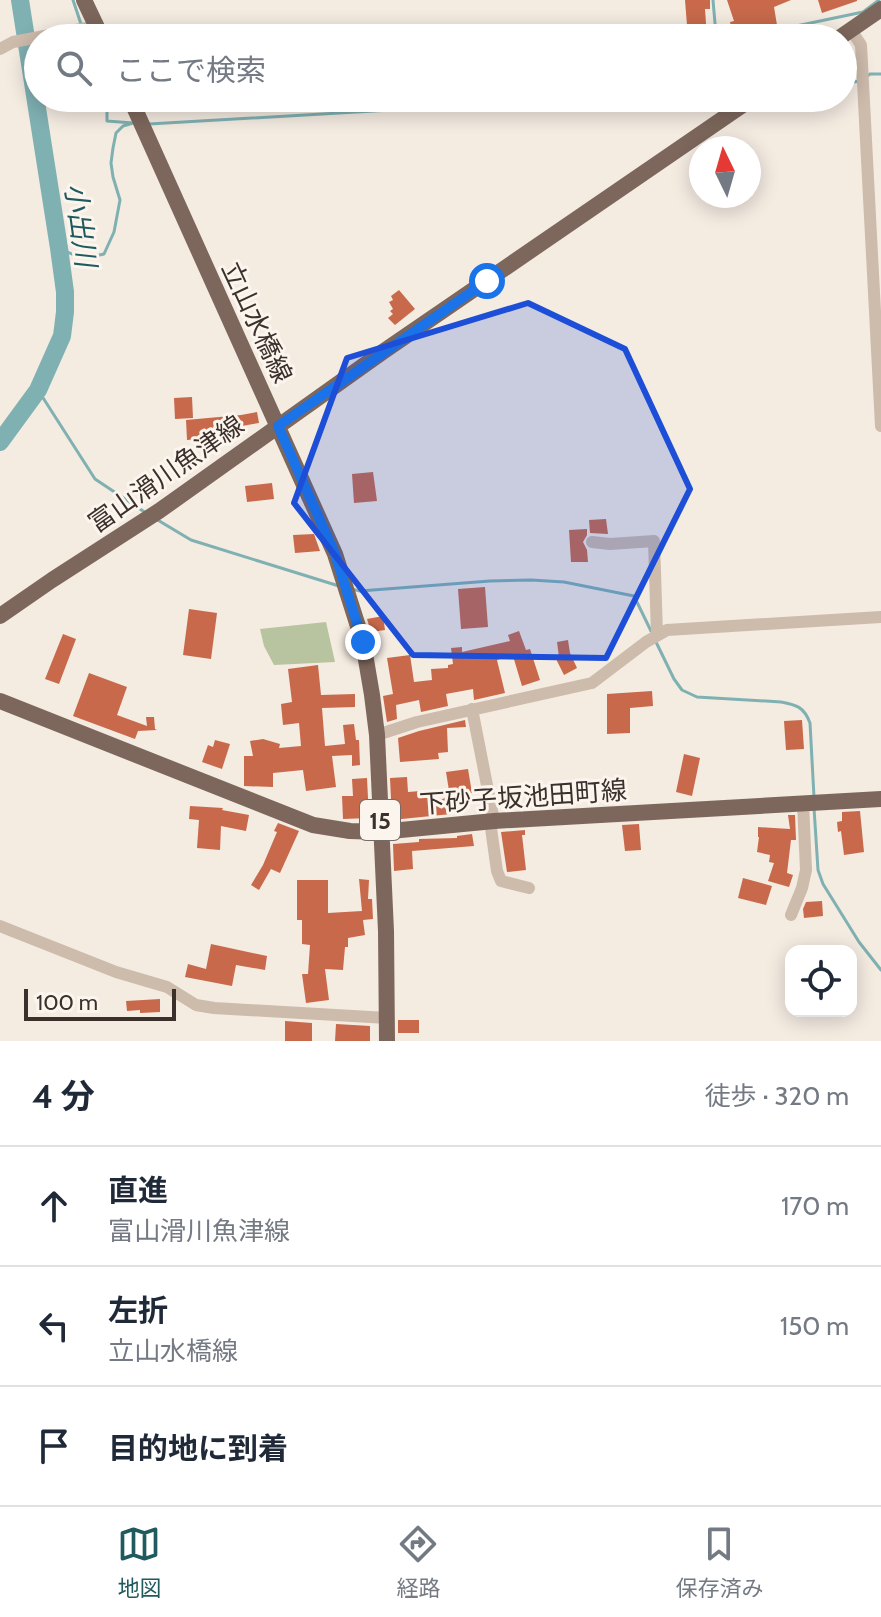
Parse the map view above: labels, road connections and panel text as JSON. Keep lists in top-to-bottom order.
{
  "streets": {
    "main road": [
      "立山水橋線",
      "富山滑川魚津線",
      "下砂子坂池田町線",
      "15"
    ]
  },
  "crossings": [
    ["立山水橋線", "富山滑川魚津線"],
    ["立山水橋線", "下砂子坂池田町線"]
  ],
  "water": ["小出川"],
  "scale_bar": "100 m",
  "north": "top",
  "page": {
    "search": "ここで検索",
    "scale": "100 m",
    "heading": ["4 分", "徒歩 · 320 m"],
    "list": [
      ["直進", "富山滑川魚津線", "170 m"],
      ["左折", "立山水橋線", "150 m"],
      "目的地に到着"
    ],
    "nav": ["地図", "経路", "保存済み"]
  }
}
